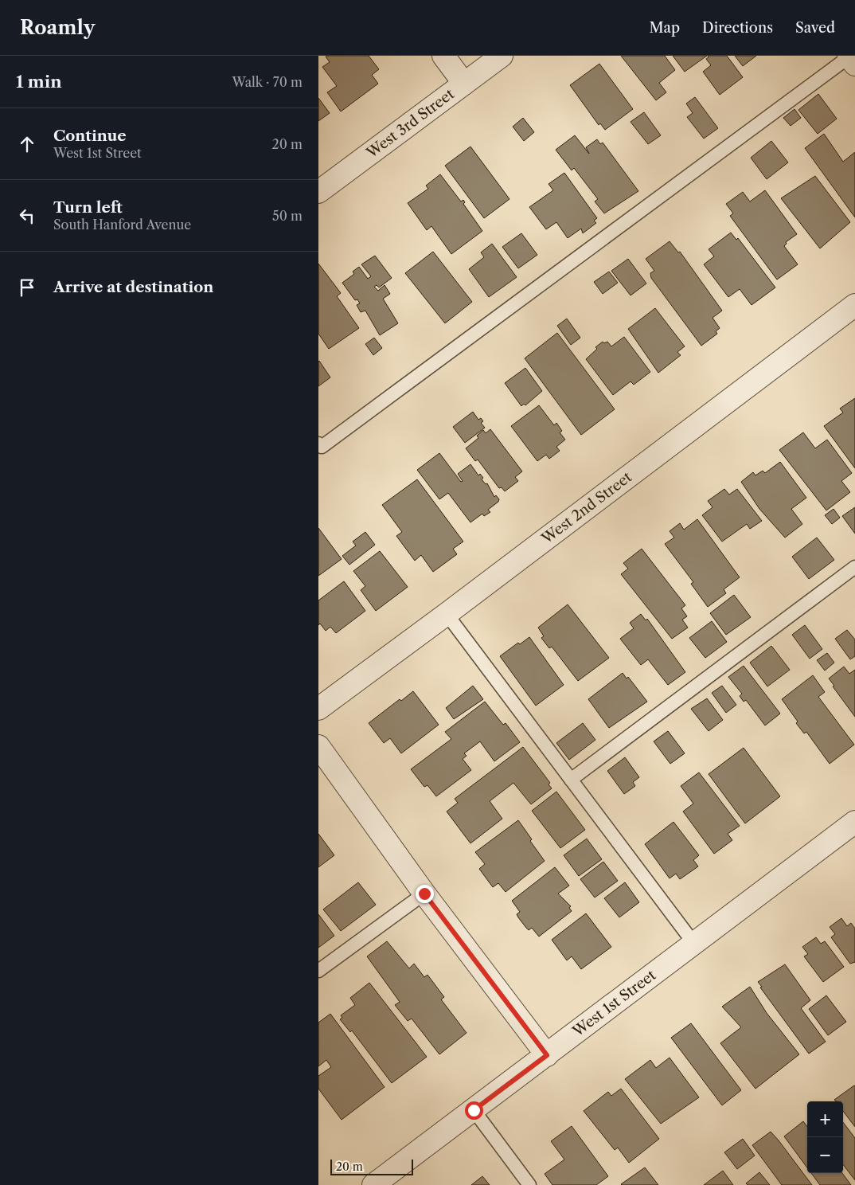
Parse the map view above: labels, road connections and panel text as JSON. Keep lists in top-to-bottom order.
{
  "streets": {
    "street": ["West 3rd Street", "West 2nd Street", "West 1st Street"]
  },
  "scale_bar": "20 m",
  "page": {
    "header": "Roamly",
    "nav": ["Map", "Directions", "Saved"],
    "heading": ["1 min", "Walk · 70 m"],
    "list": [
      ["Continue", "West 1st Street", "20 m"],
      ["Turn left", "South Hanford Avenue", "50 m"],
      "Arrive at destination"
    ],
    "map_buttons": ["+", "−"],
    "scale": "20 m"
  }
}
